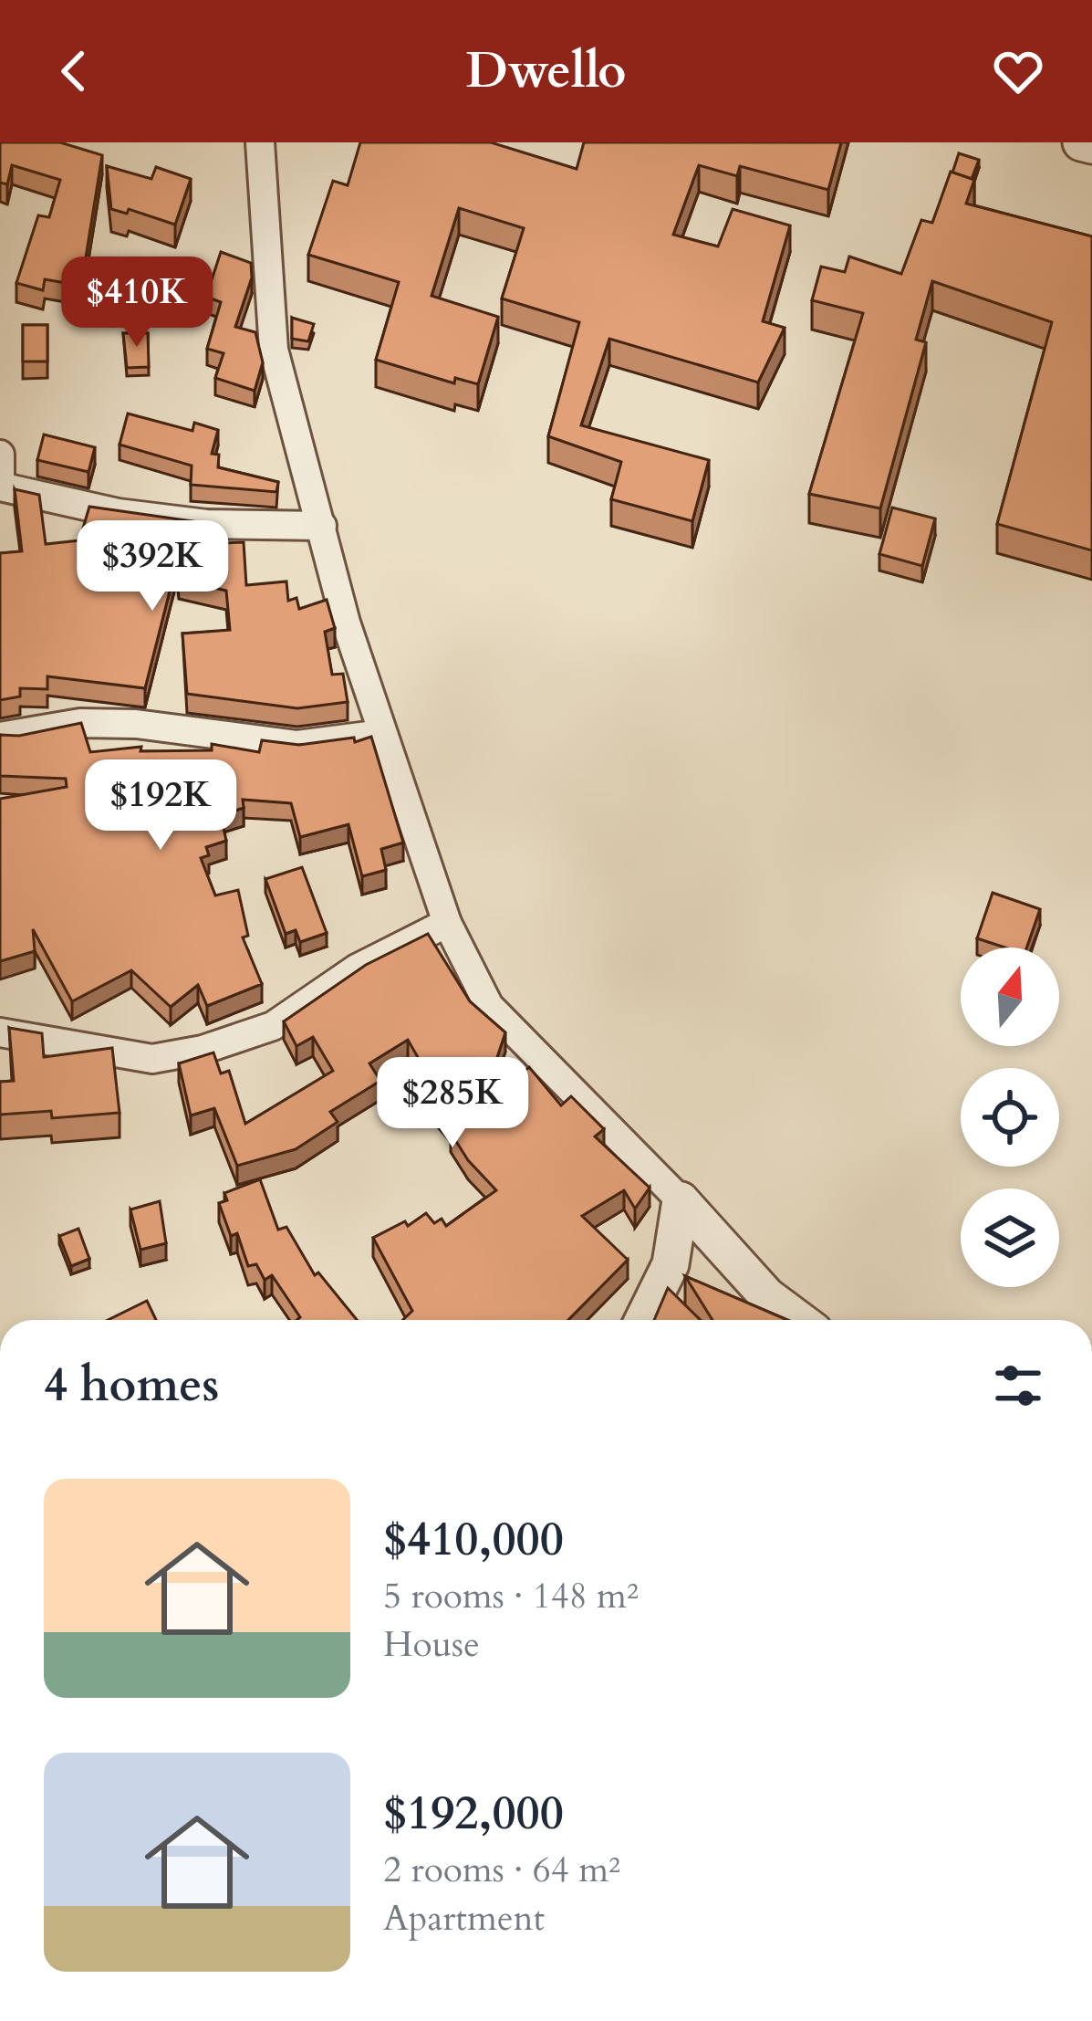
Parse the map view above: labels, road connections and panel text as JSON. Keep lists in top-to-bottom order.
{
  "north": "top",
  "page": {
    "header": "Dwello",
    "price": [
      "$410K",
      "$392K",
      "$192K",
      "$285K"
    ],
    "heading": "4 homes",
    "list": [
      {
        "name": "$410,000",
        "note": "5 rooms · 148 m² · House"
      },
      {
        "name": "$192,000",
        "note": "2 rooms · 64 m² · Apartment"
      }
    ]
  }
}
